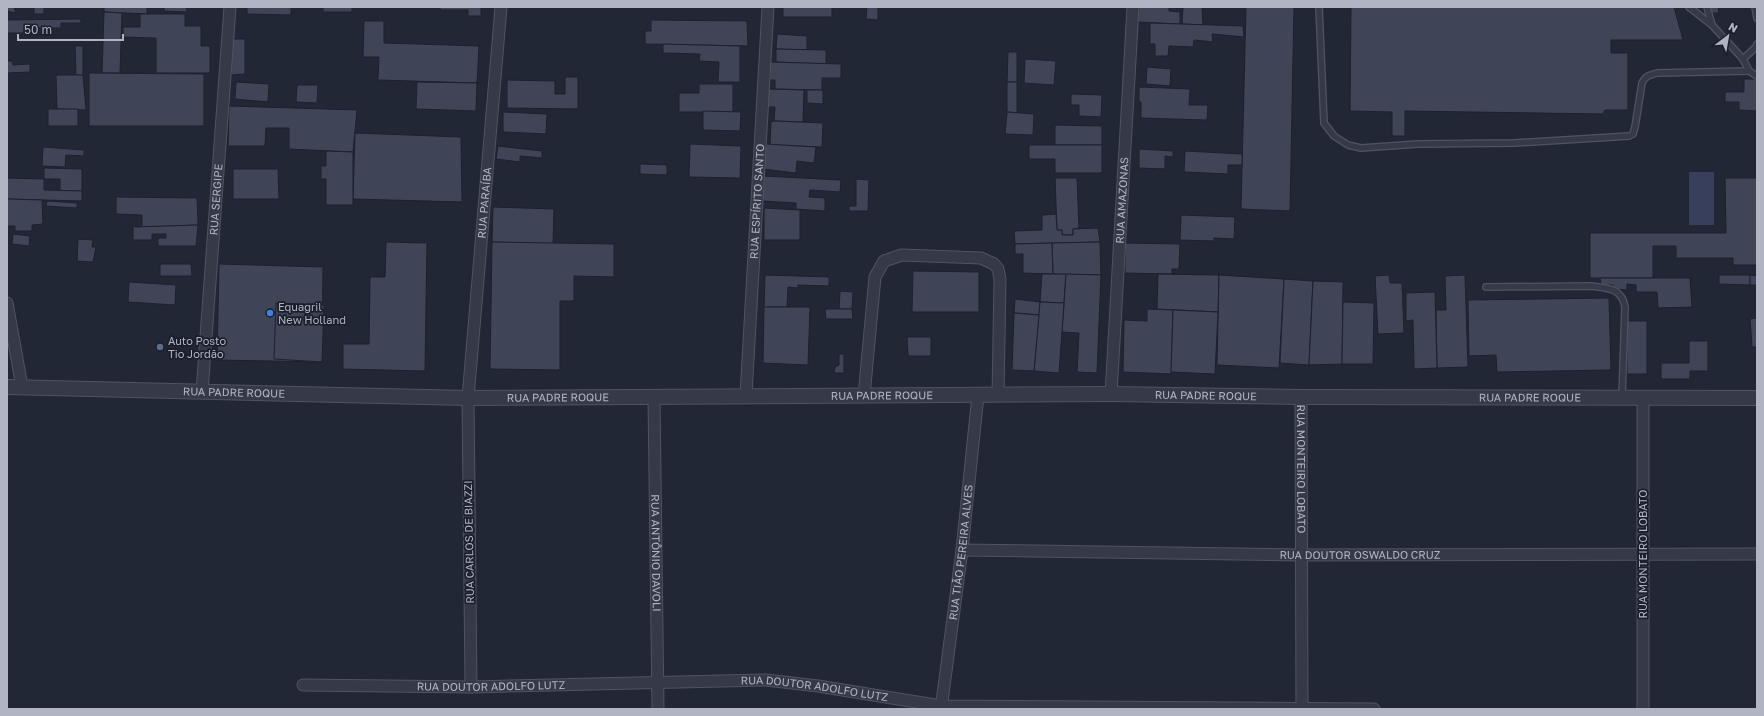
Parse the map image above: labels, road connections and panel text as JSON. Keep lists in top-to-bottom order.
{
  "streets": {
    "street": [
      "RUA SERGIPE",
      "RUA ESPÍRITO SANTO",
      "RUA AMAZONAS",
      "RUA PARAÍBA",
      "RUA PADRE ROQUE",
      "RUA MONTEIRO LOBATO",
      "RUA CARLOS DE BIAZZI",
      "RUA TIÃO PEREIRA ALVES",
      "RUA ANTÔNIO DAVOLI",
      "RUA DOUTOR OSWALDO CRUZ",
      "RUA DOUTOR ADOLFO LUTZ"
    ]
  },
  "crossings": [
    ["RUA SERGIPE", "RUA PADRE ROQUE"],
    ["RUA ESPÍRITO SANTO", "RUA PADRE ROQUE"],
    ["RUA AMAZONAS", "RUA PADRE ROQUE"],
    ["RUA PARAÍBA", "RUA PADRE ROQUE"],
    ["RUA PARAÍBA", "RUA CARLOS DE BIAZZI"],
    ["RUA PADRE ROQUE", "RUA MONTEIRO LOBATO"],
    ["RUA PADRE ROQUE", "RUA CARLOS DE BIAZZI"],
    ["RUA PADRE ROQUE", "RUA TIÃO PEREIRA ALVES"],
    ["RUA PADRE ROQUE", "RUA ANTÔNIO DAVOLI"],
    ["RUA MONTEIRO LOBATO", "RUA DOUTOR OSWALDO CRUZ"],
    ["RUA MONTEIRO LOBATO", "RUA DOUTOR ADOLFO LUTZ"],
    ["RUA CARLOS DE BIAZZI", "RUA DOUTOR ADOLFO LUTZ"],
    ["RUA TIÃO PEREIRA ALVES", "RUA DOUTOR OSWALDO CRUZ"],
    ["RUA TIÃO PEREIRA ALVES", "RUA DOUTOR ADOLFO LUTZ"],
    ["RUA ANTÔNIO DAVOLI", "RUA DOUTOR ADOLFO LUTZ"]
  ],
  "places": ["Equagril New Holland", "Auto Posto Tio Jordão"],
  "scale_bar": "50 m",
  "north": "top right"
}
